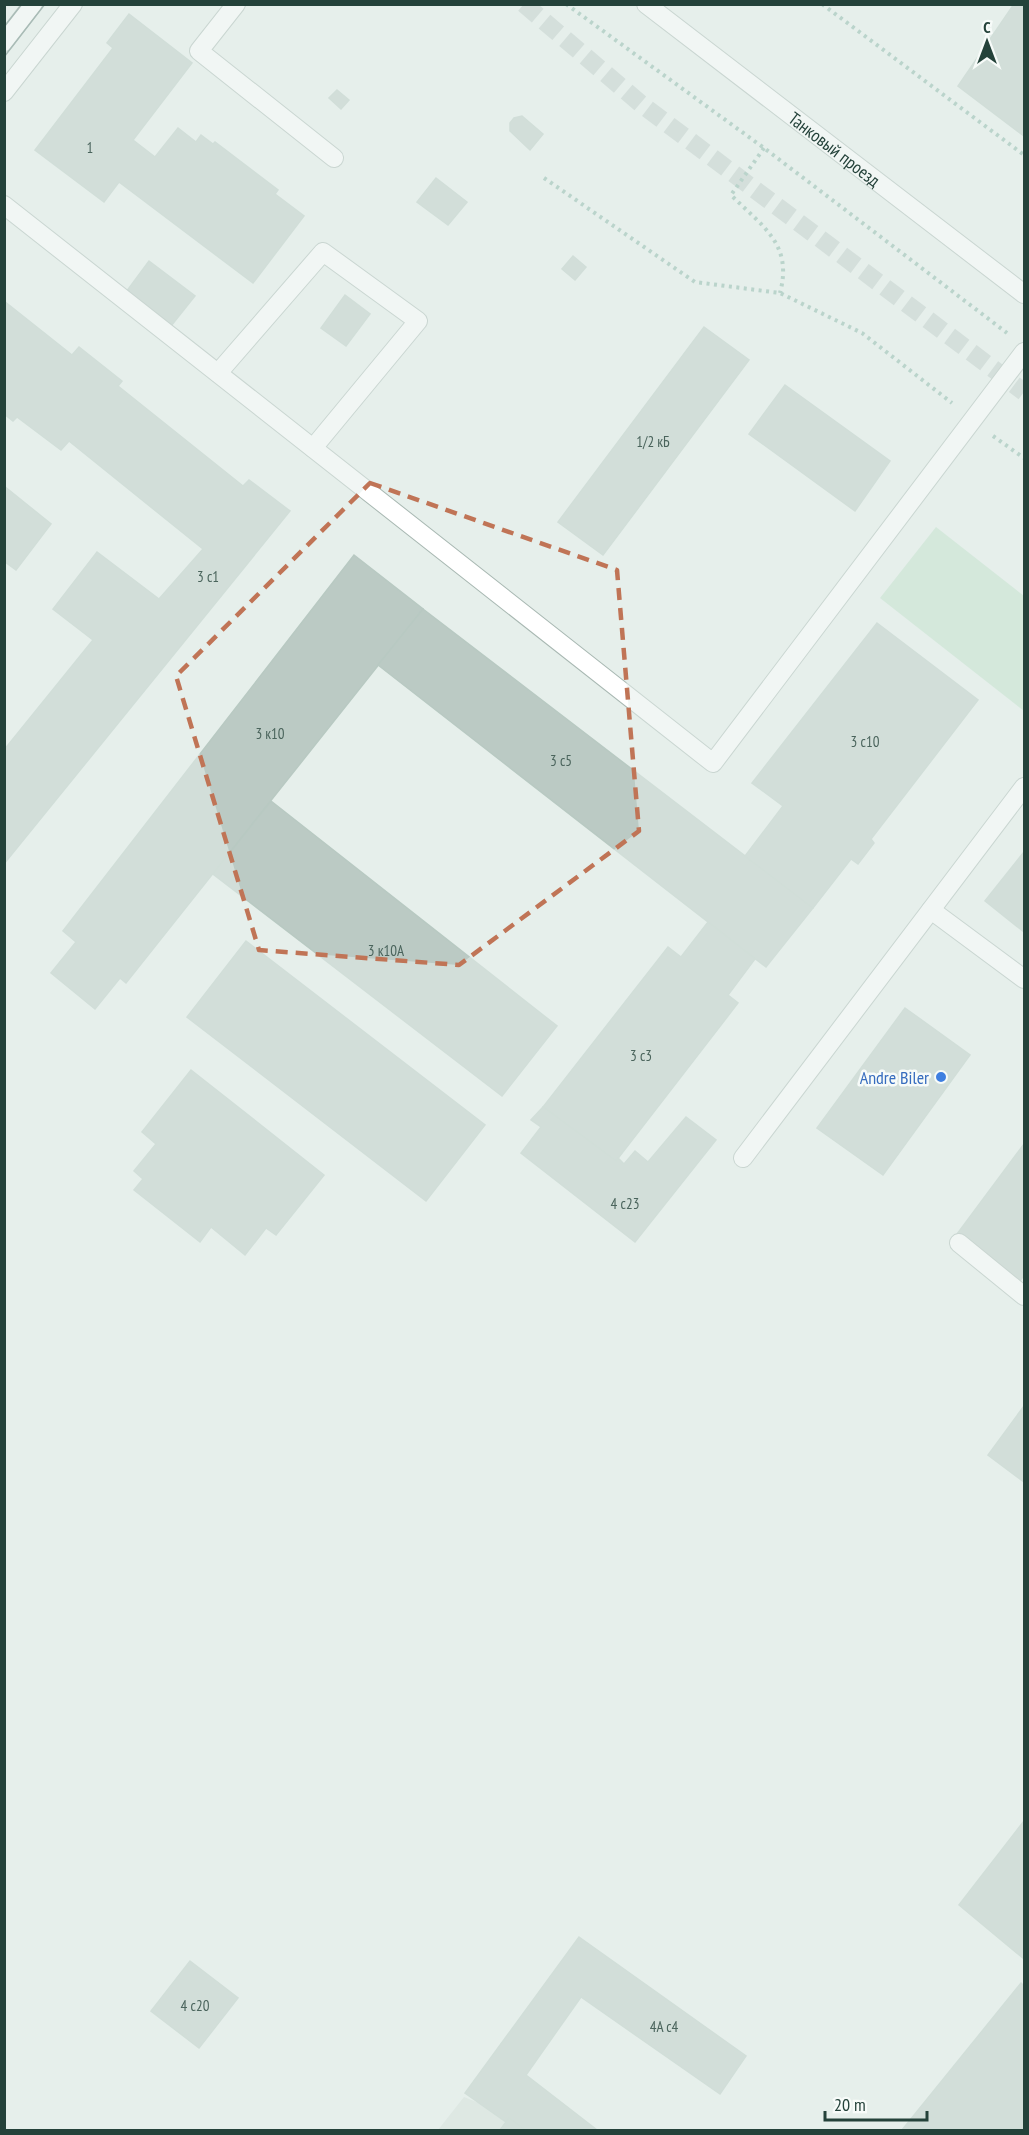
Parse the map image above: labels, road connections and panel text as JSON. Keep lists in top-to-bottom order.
{
  "streets": {
    "street": ["Танковый проезд"]
  },
  "places": ["Andre Biler"],
  "house_numbers": [
    "1",
    "1/2 кБ",
    "3 с1",
    "3 к10",
    "3 с10",
    "3 с5",
    "3 к10А",
    "3 с3",
    "4 с23",
    "4 с20",
    "4А с4"
  ],
  "scale_bar": "20 m",
  "north": "top"
}
